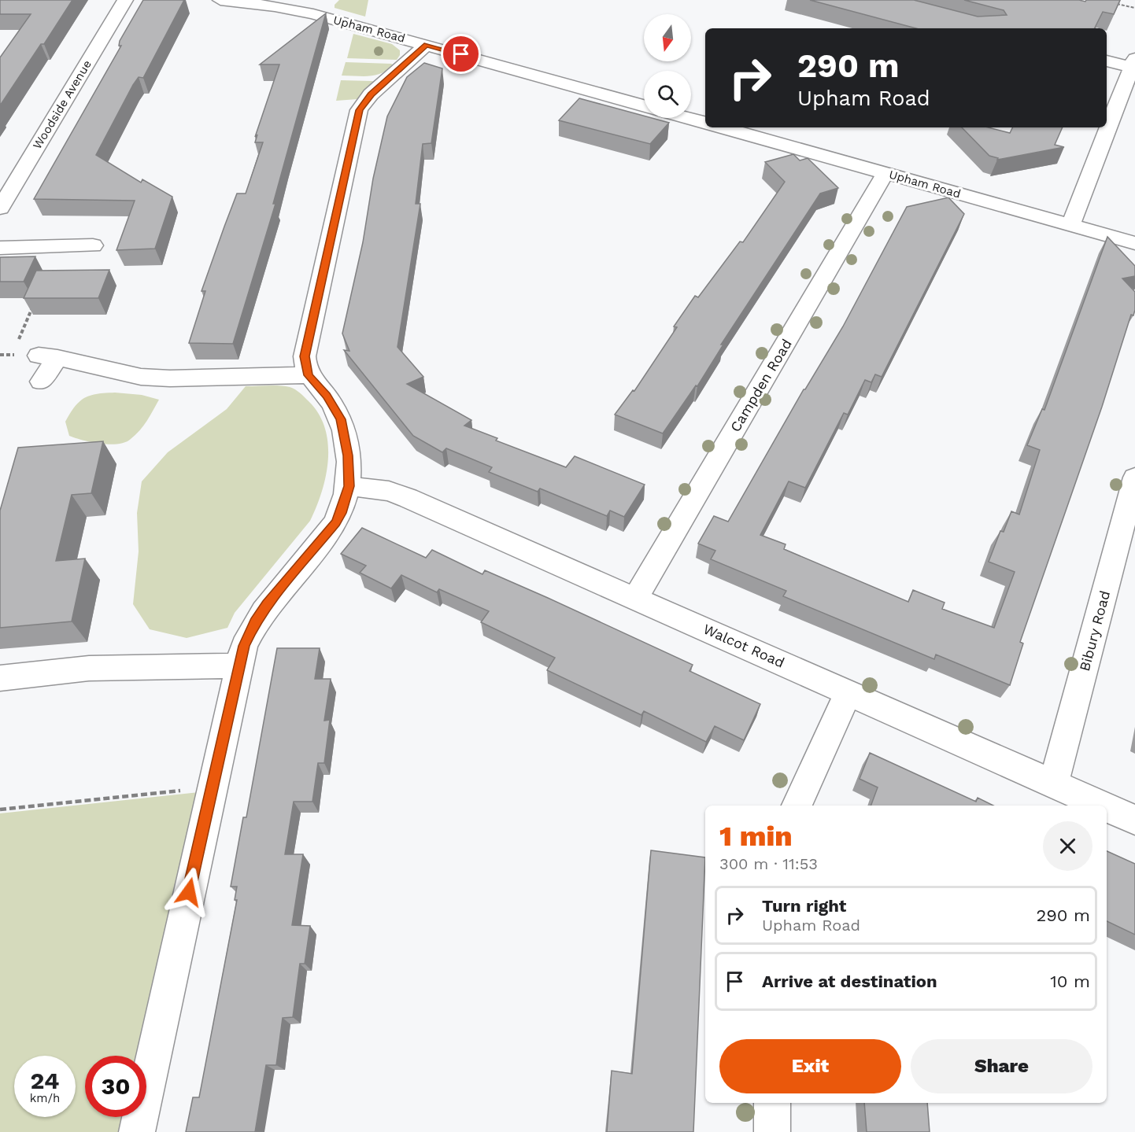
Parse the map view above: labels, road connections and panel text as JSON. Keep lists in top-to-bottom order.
{
  "streets": {
    "street": [
      "Upham Road",
      "Woodside Avenue",
      "Campden Road",
      "Bibury Road",
      "Walcot Road"
    ]
  },
  "crossings": [
    ["Upham Road", "Campden Road"],
    ["Campden Road", "Walcot Road"],
    ["Bibury Road", "Walcot Road"]
  ],
  "north": "bottom",
  "page": {
    "turn": ["290 m", "Upham Road"],
    "heading": ["1 min", "300 m · 11:53"],
    "list": [
      {
        "name": "Turn right",
        "note": "Upham Road",
        "value": "290 m"
      },
      {
        "name": "Arrive at destination",
        "value": "10 m"
      }
    ],
    "buttons": ["Exit", "Share"],
    "speed": "24 km/h",
    "limit": "30"
  }
}
